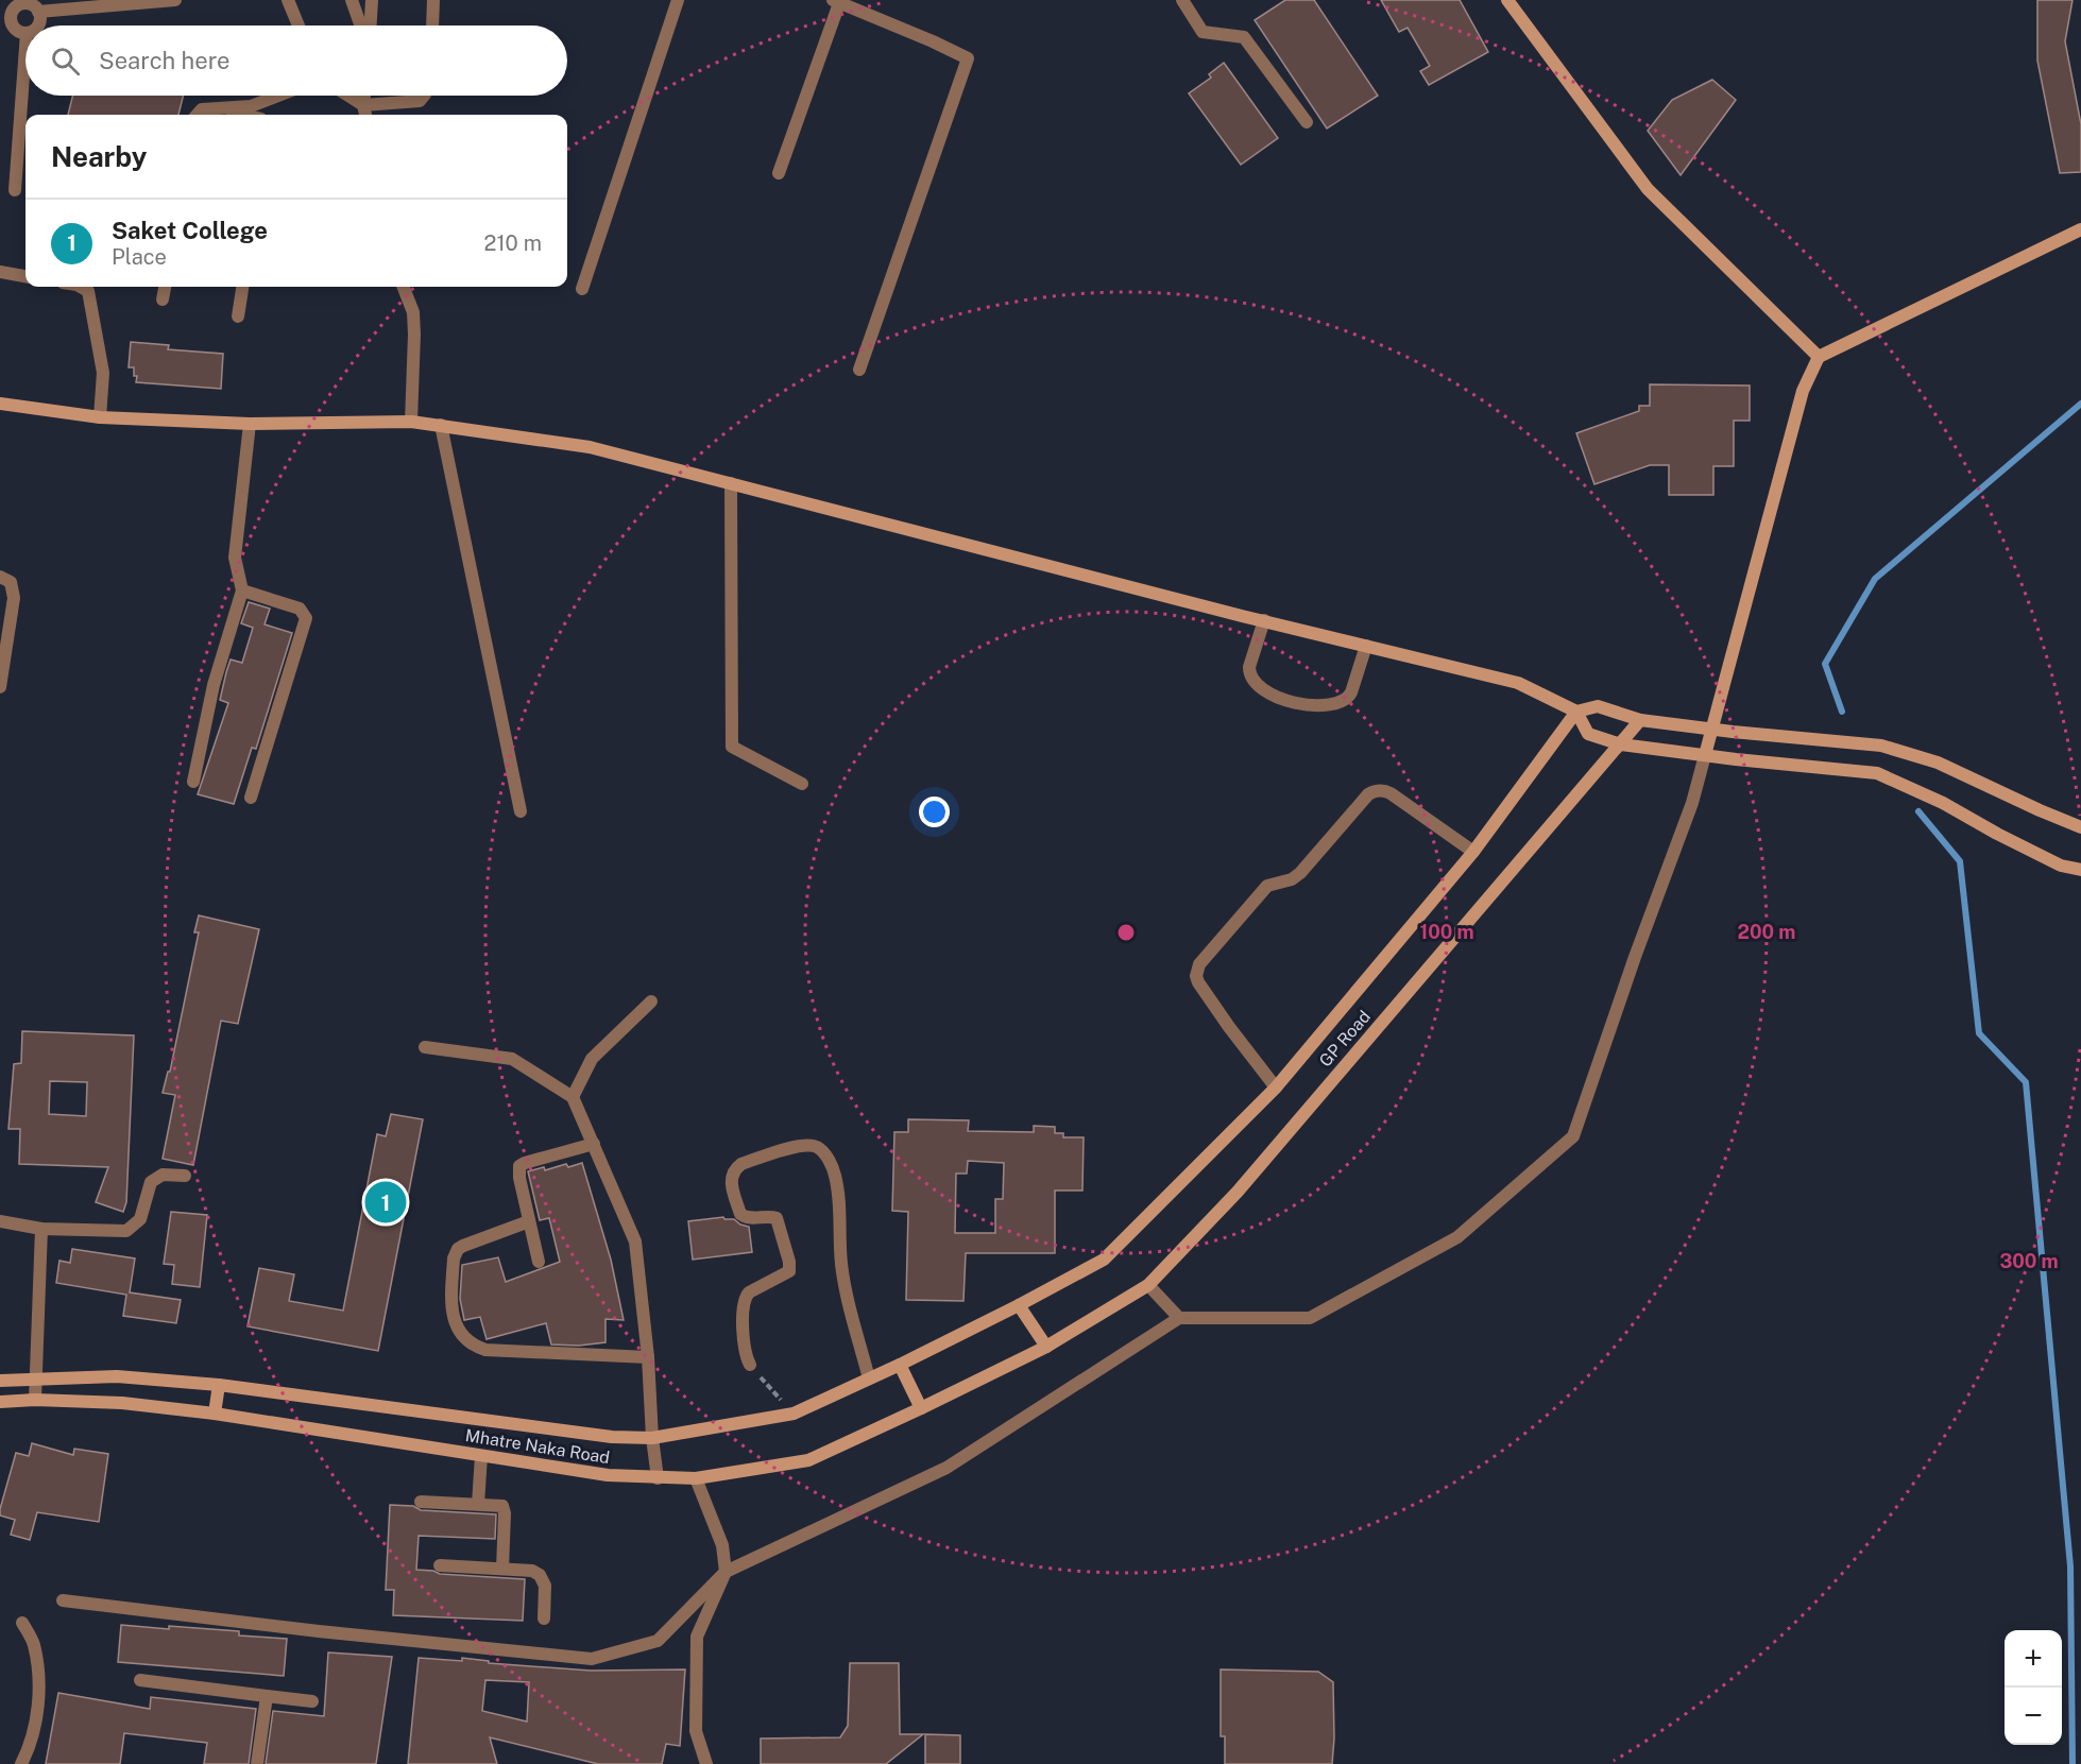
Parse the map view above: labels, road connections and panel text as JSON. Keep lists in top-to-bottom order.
{
  "streets": {
    "street": ["GP Road", "Mhatre Naka Road"]
  },
  "crossings": [
    ["GP Road", "Mhatre Naka Road"]
  ],
  "page": {
    "search": "Search here",
    "heading": "Nearby",
    "list": [
      {
        "mark": "1",
        "name": "Saket College",
        "note": "Place",
        "value": "210 m"
      }
    ],
    "pins": "1",
    "map_buttons": ["+", "−"]
  },
  "rings": ["100 m", "200 m", "300 m"]
}
